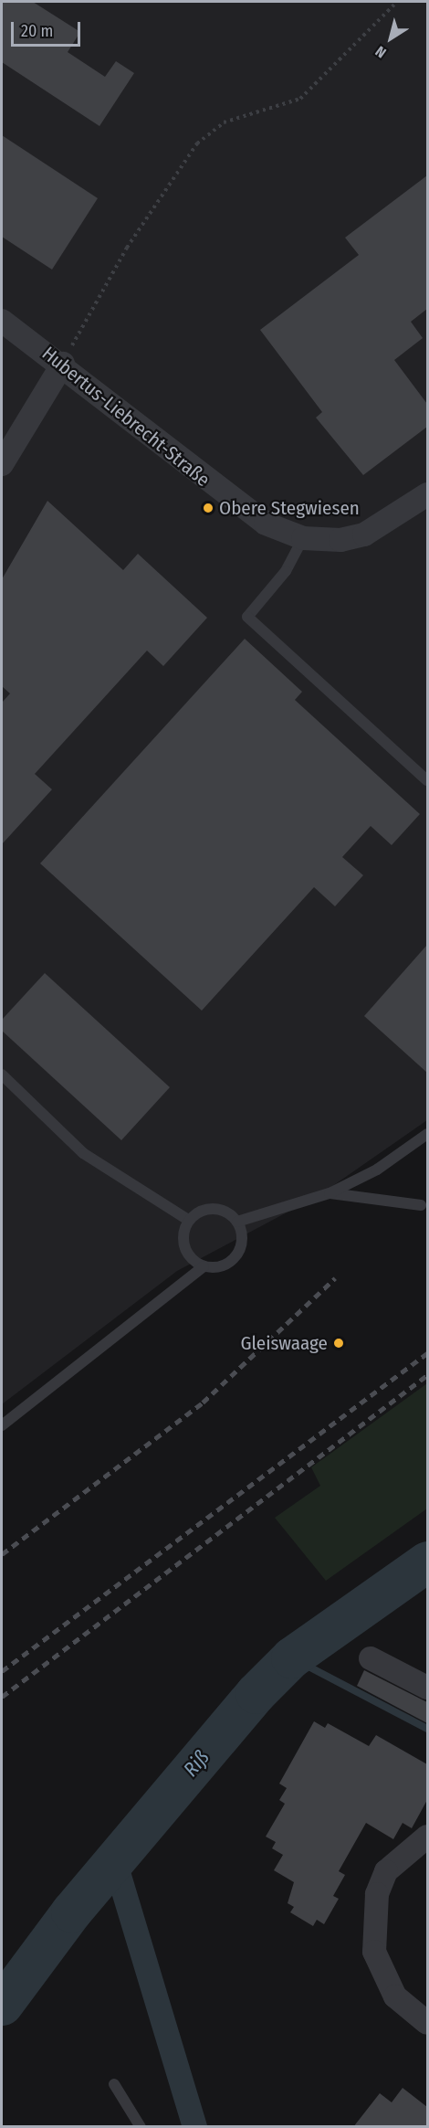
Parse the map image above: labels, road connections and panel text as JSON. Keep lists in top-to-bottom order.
{
  "streets": {
    "street": ["Hubertus-Liebrecht-Straße"]
  },
  "water": ["Riß"],
  "places": ["Obere Stegwiesen", "Gleiswaage"],
  "scale_bar": "20 m",
  "north": "bottom left"
}
